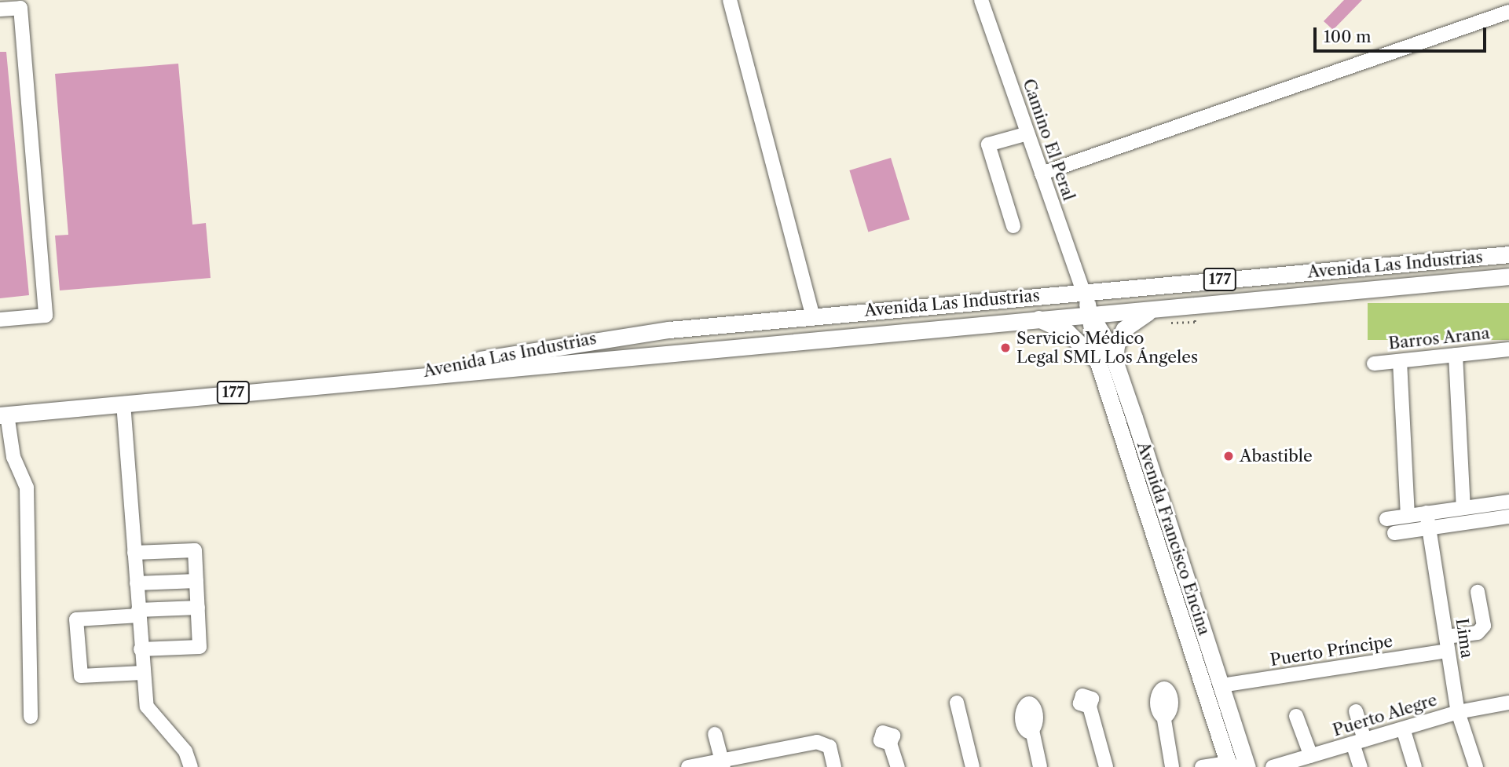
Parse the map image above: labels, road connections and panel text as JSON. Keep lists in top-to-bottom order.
{
  "streets": {
    "main road": ["Avenida Las Industrias", "177", "Avenida Francisco Encina"],
    "street": [
      "Camino El Peral",
      "Barros Arana",
      "Lima",
      "Puerto Príncipe",
      "Puerto Alegre"
    ]
  },
  "crossings": [
    ["Camino El Peral", "Avenida Las Industrias"],
    ["Camino El Peral", "Avenida Francisco Encina"],
    ["Avenida Las Industrias", "Avenida Francisco Encina"],
    ["Avenida Francisco Encina", "Puerto Príncipe"],
    ["Lima", "Puerto Príncipe"],
    ["Lima", "Puerto Alegre"]
  ],
  "places": ["Servicio Médico Legal SML Los Ángeles", "Abastible"],
  "scale_bar": "100 m"
}
